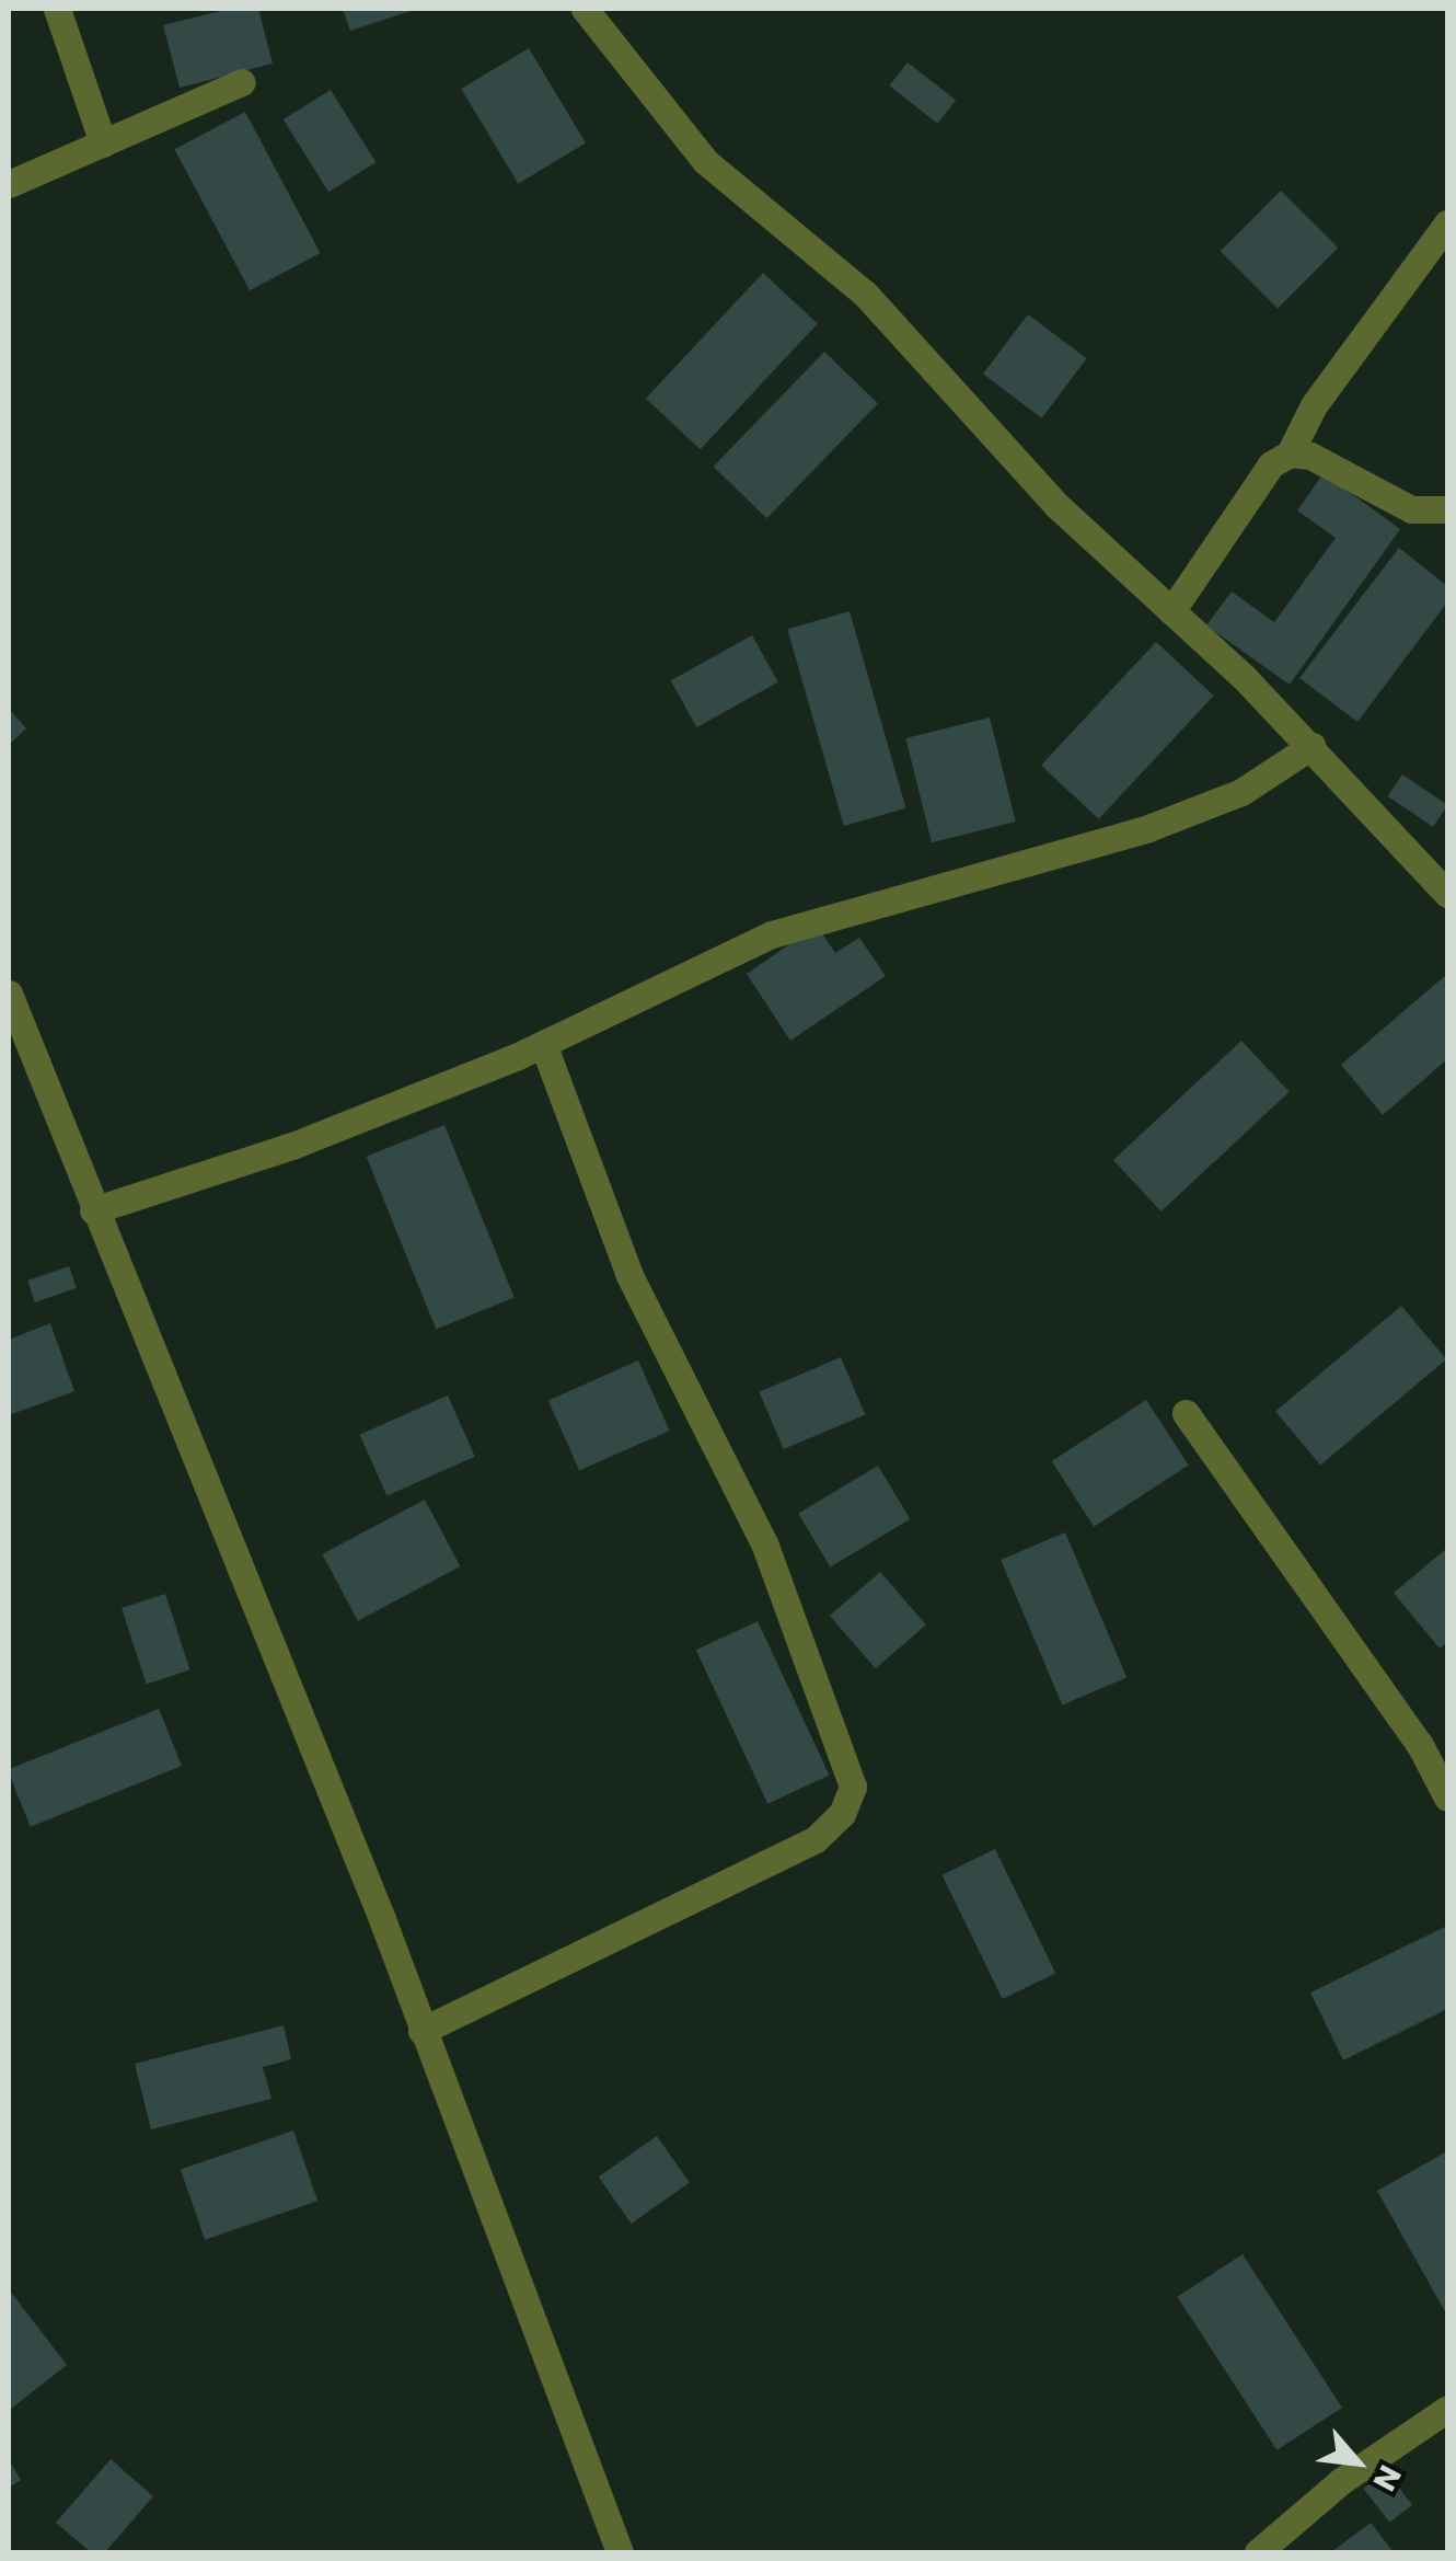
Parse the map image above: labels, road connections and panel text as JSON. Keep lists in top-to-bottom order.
{
  "north": "bottom right"
}
